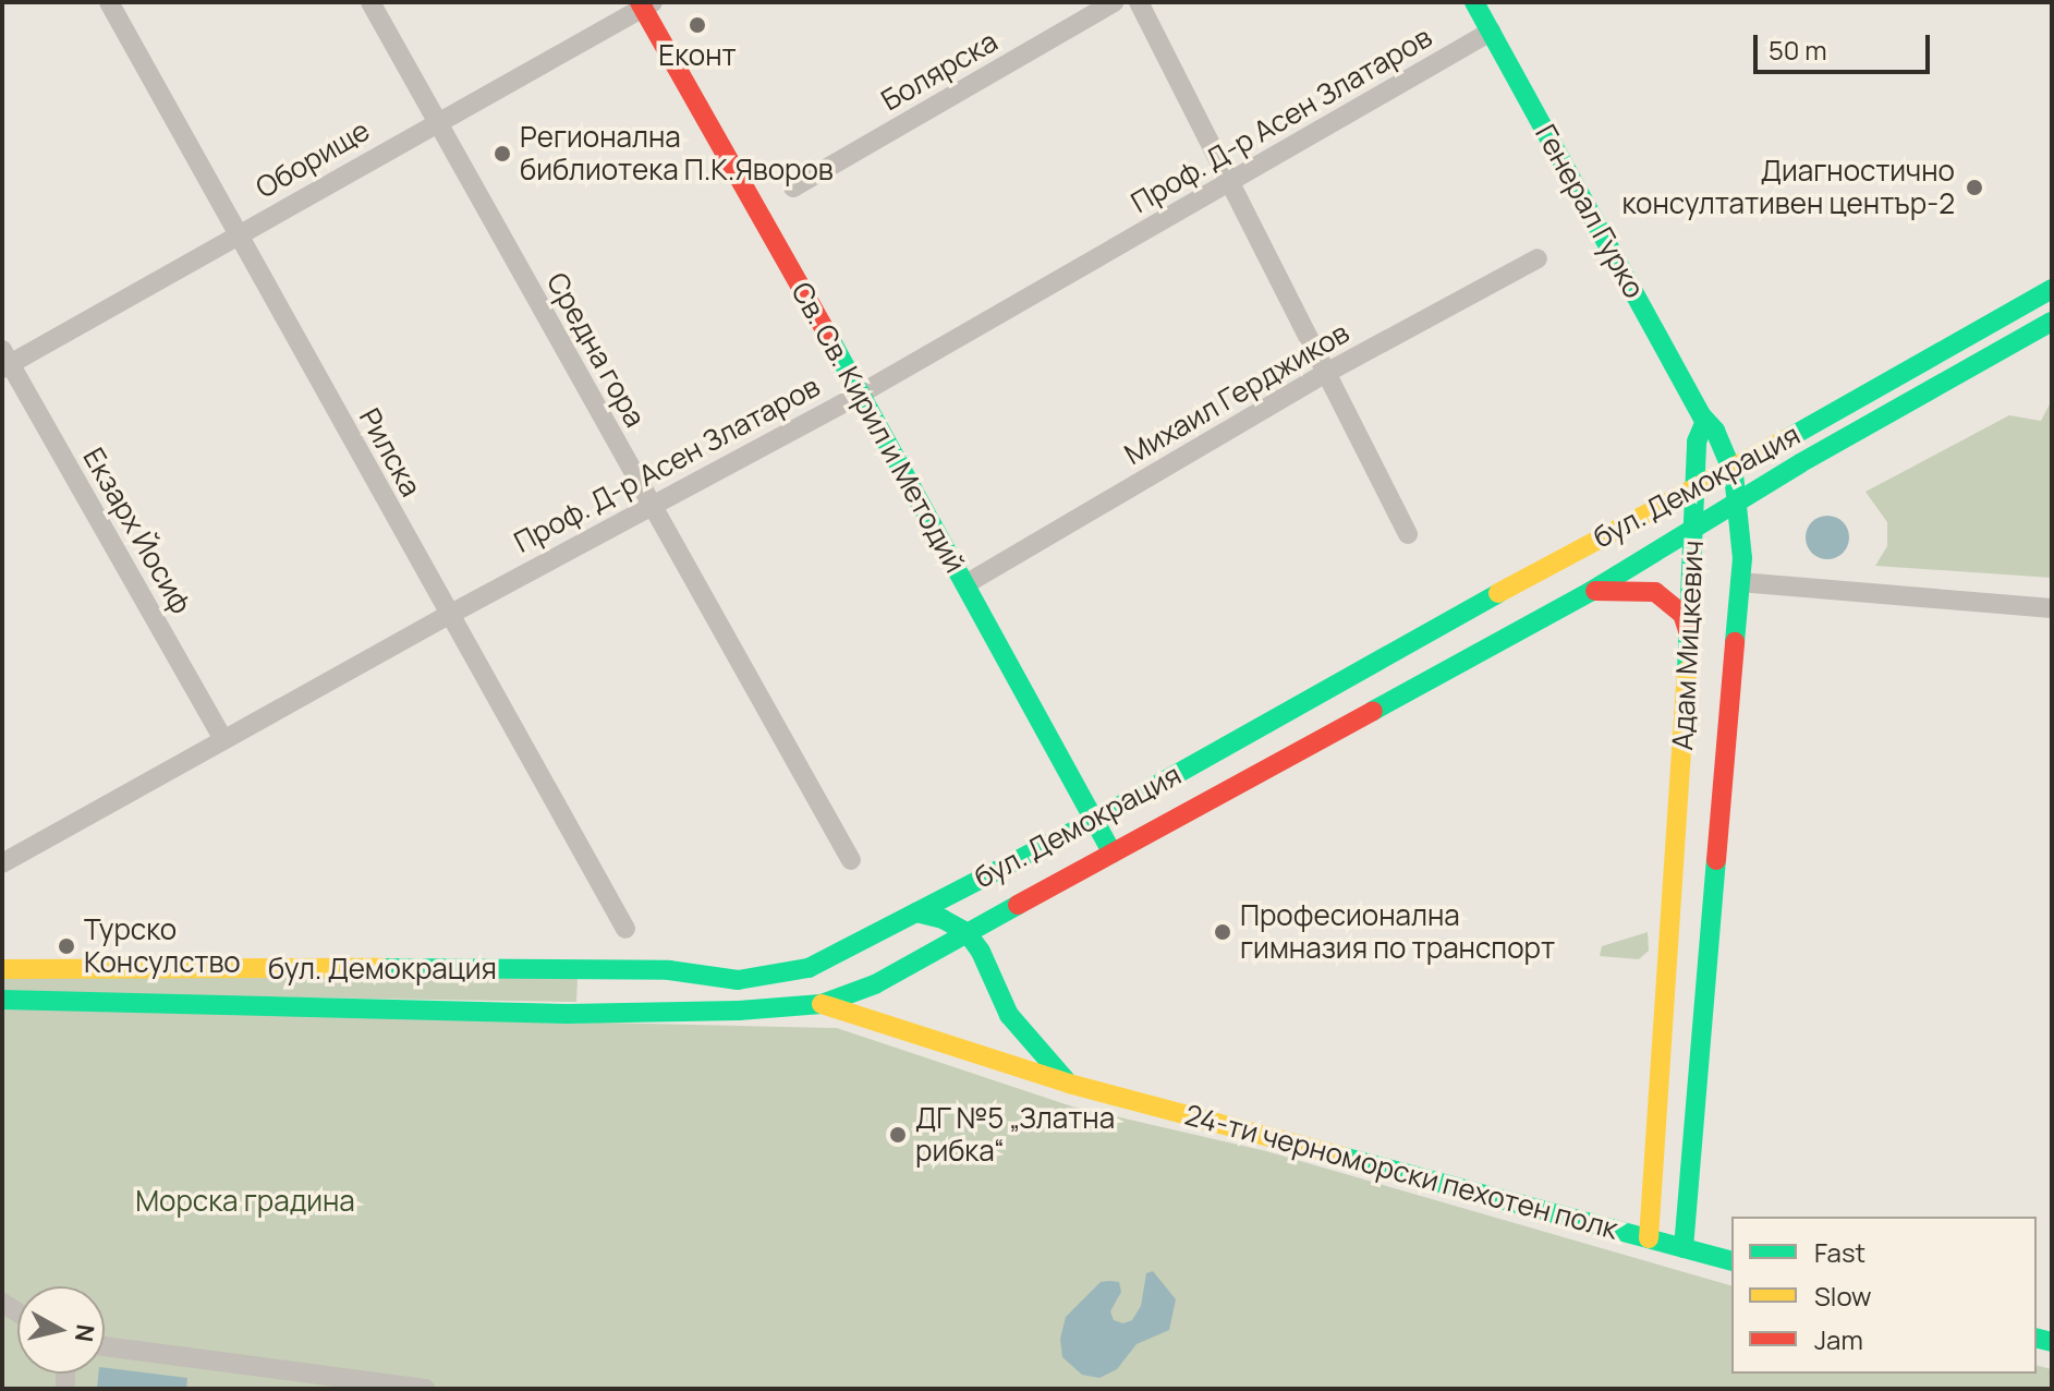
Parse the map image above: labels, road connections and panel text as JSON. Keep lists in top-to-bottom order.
{
  "streets": {
    "main road": [
      "Генерал Гурко",
      "Св. Св. Кирил и Методий",
      "бул. Демокрация",
      "Адам Мицкевич",
      "24-ти черноморски пехотен полк"
    ],
    "street": [
      "Болярска",
      "Проф. Д-р Асен Златаров",
      "Оборище",
      "Средна гора",
      "Михаил Герджиков",
      "Рилска",
      "Екзарх Йосиф"
    ]
  },
  "crossings": [
    ["Проф. Д-р Асен Златаров", "Генерал Гурко"],
    ["Проф. Д-р Асен Златаров", "Средна гора"],
    ["Проф. Д-р Асен Златаров", "Св. Св. Кирил и Методий"],
    ["Проф. Д-р Асен Златаров", "Рилска"],
    ["Проф. Д-р Асен Златаров", "Екзарх Йосиф"],
    ["Оборище", "Средна гора"],
    ["Оборище", "Св. Св. Кирил и Методий"],
    ["Оборище", "Рилска"],
    ["Оборище", "Екзарх Йосиф"],
    ["Генерал Гурко", "Адам Мицкевич"],
    ["Михаил Герджиков", "Св. Св. Кирил и Методий"],
    ["Св. Св. Кирил и Методий", "бул. Демокрация"],
    ["бул. Демокрация", "Адам Мицкевич"],
    ["бул. Демокрация", "24-ти черноморски пехотен полк"],
    ["Адам Мицкевич", "24-ти черноморски пехотен полк"]
  ],
  "parks": ["Морска градина"],
  "places": [
    "Еконт",
    "Регионална библиотека П.К.Яворов",
    "Диагностично консултативен център-2",
    "Професионална гимназия по транспорт",
    "Турско Консулство",
    "ДГ №5 „Златна рибка“"
  ],
  "legend": ["Fast", "Slow", "Jam"],
  "scale_bar": "50 m",
  "north": "right"
}
